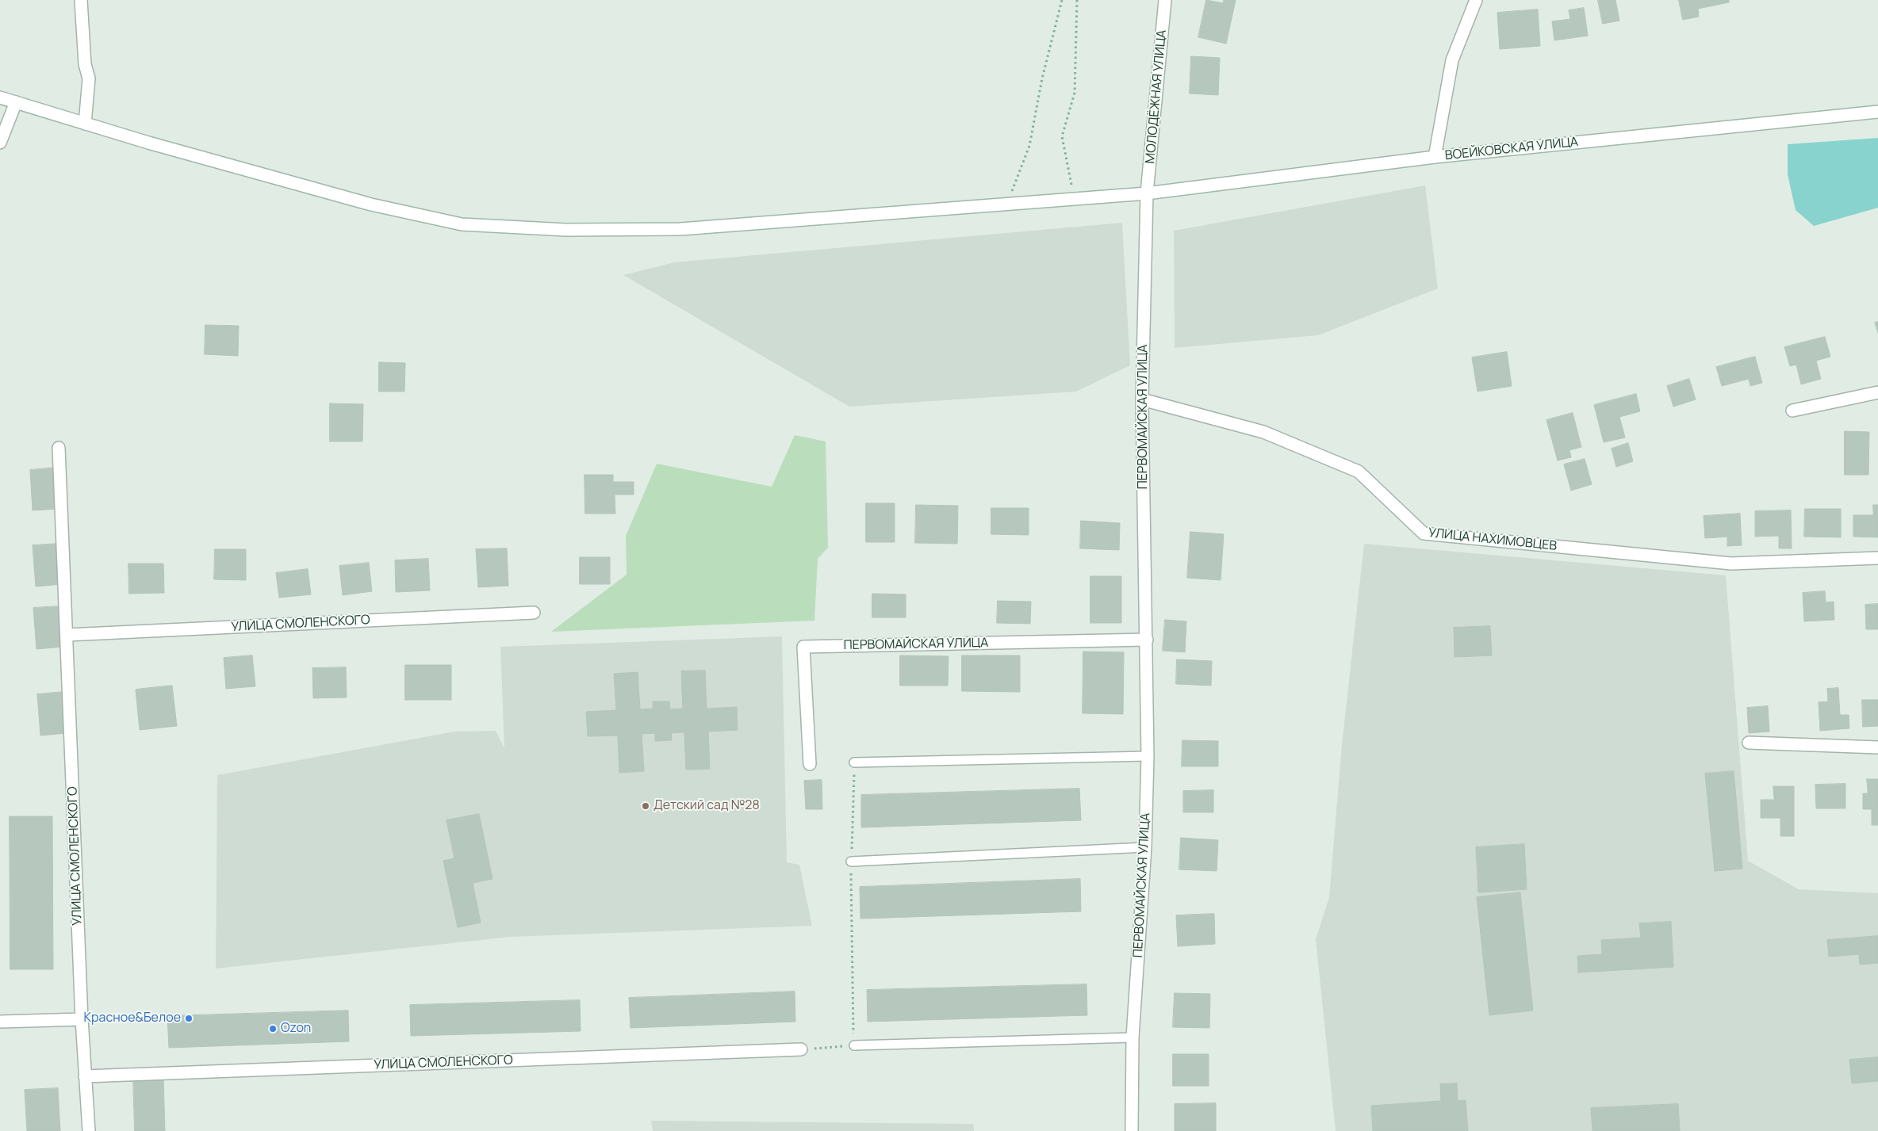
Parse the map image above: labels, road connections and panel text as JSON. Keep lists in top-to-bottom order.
{
  "streets": {
    "street": [
      "МОЛОДЁЖНАЯ УЛИЦА",
      "ВОЕЙКОВСКАЯ УЛИЦА",
      "ПЕРВОМАЙСКАЯ УЛИЦА",
      "УЛИЦА НАХИМОВЦЕВ",
      "УЛИЦА СМОЛЕНСКОГО"
    ]
  },
  "crossings": [
    ["МОЛОДЁЖНАЯ УЛИЦА", "ВОЕЙКОВСКАЯ УЛИЦА"],
    ["МОЛОДЁЖНАЯ УЛИЦА", "ПЕРВОМАЙСКАЯ УЛИЦА"],
    ["ВОЕЙКОВСКАЯ УЛИЦА", "ПЕРВОМАЙСКАЯ УЛИЦА"],
    ["ПЕРВОМАЙСКАЯ УЛИЦА", "УЛИЦА НАХИМОВЦЕВ"]
  ],
  "places": ["Детский сад №28", "Красное&Белое", "Ozon"]
}
